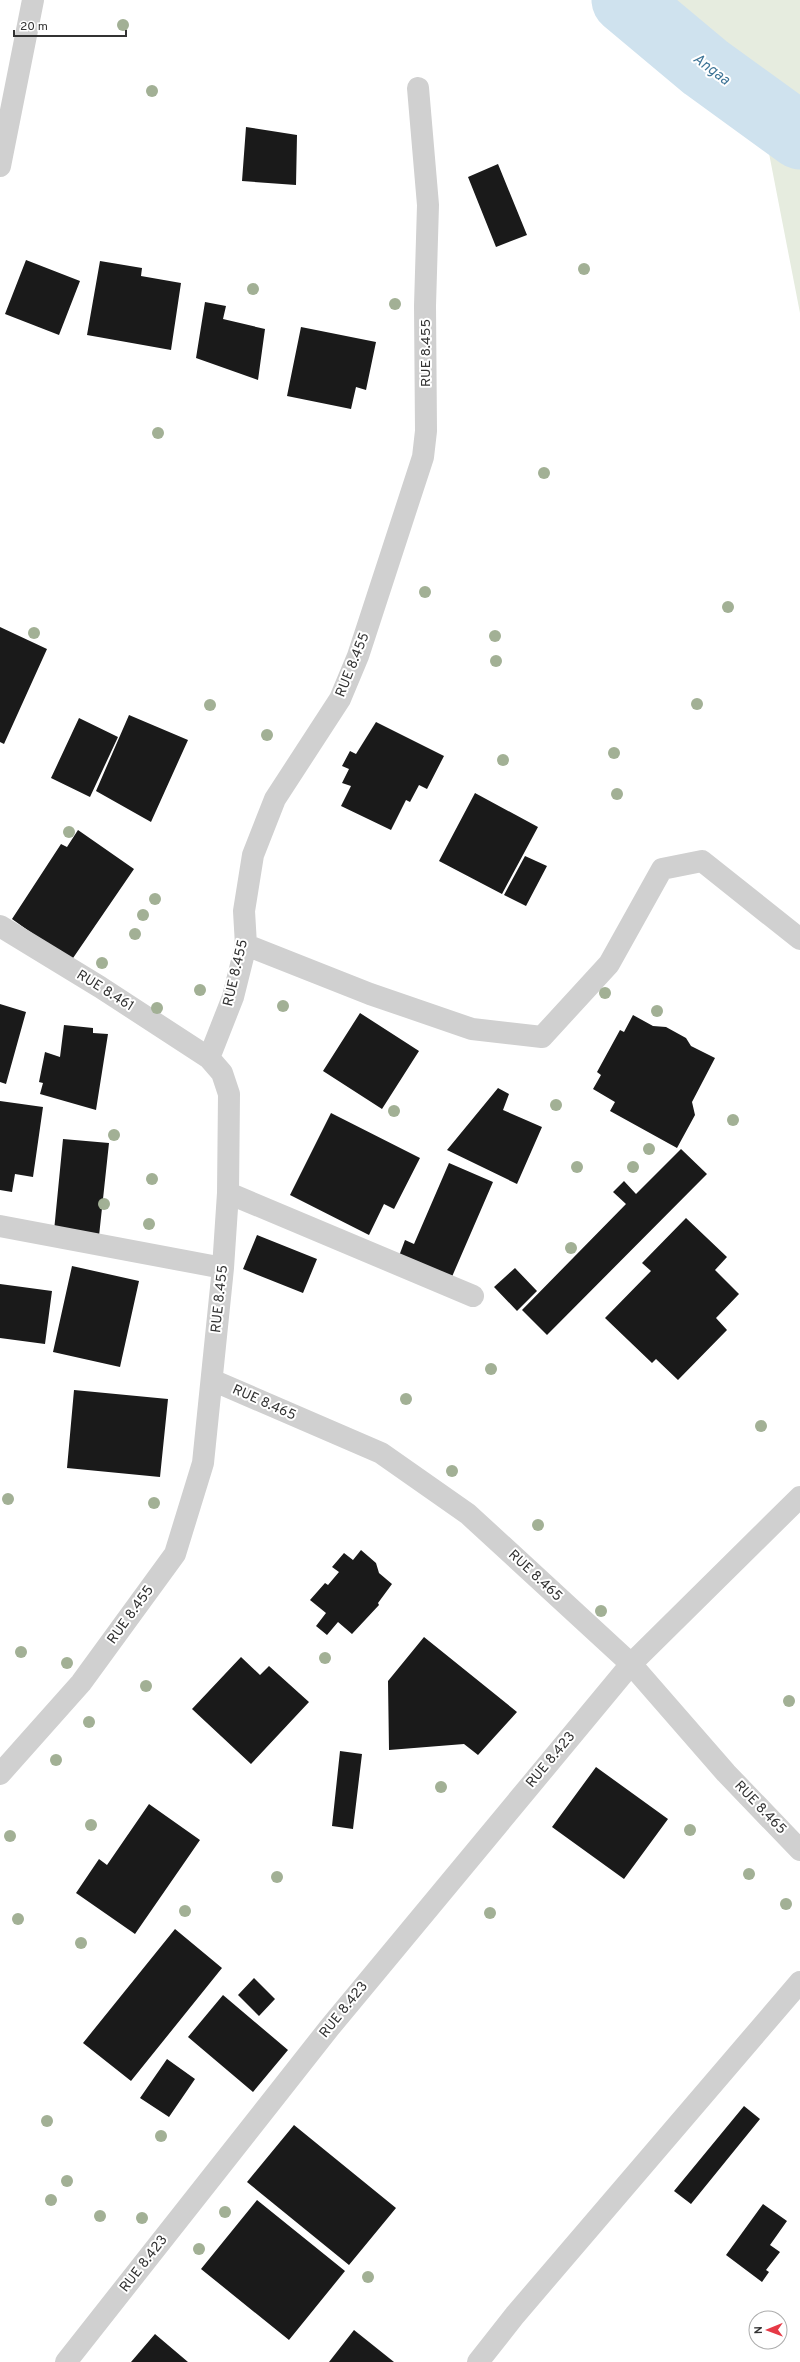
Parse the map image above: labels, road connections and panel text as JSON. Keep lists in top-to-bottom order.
{
  "streets": {
    "street": [
      "RUE 8.455",
      "RUE 8.461",
      "RUE 8.465",
      "RUE 8.423"
    ]
  },
  "crossings": [
    ["RUE 8.455", "RUE 8.461"],
    ["RUE 8.455", "RUE 8.465"],
    ["RUE 8.465", "RUE 8.423"]
  ],
  "water": ["Angaa"],
  "scale_bar": "20 m",
  "north": "left"
}
